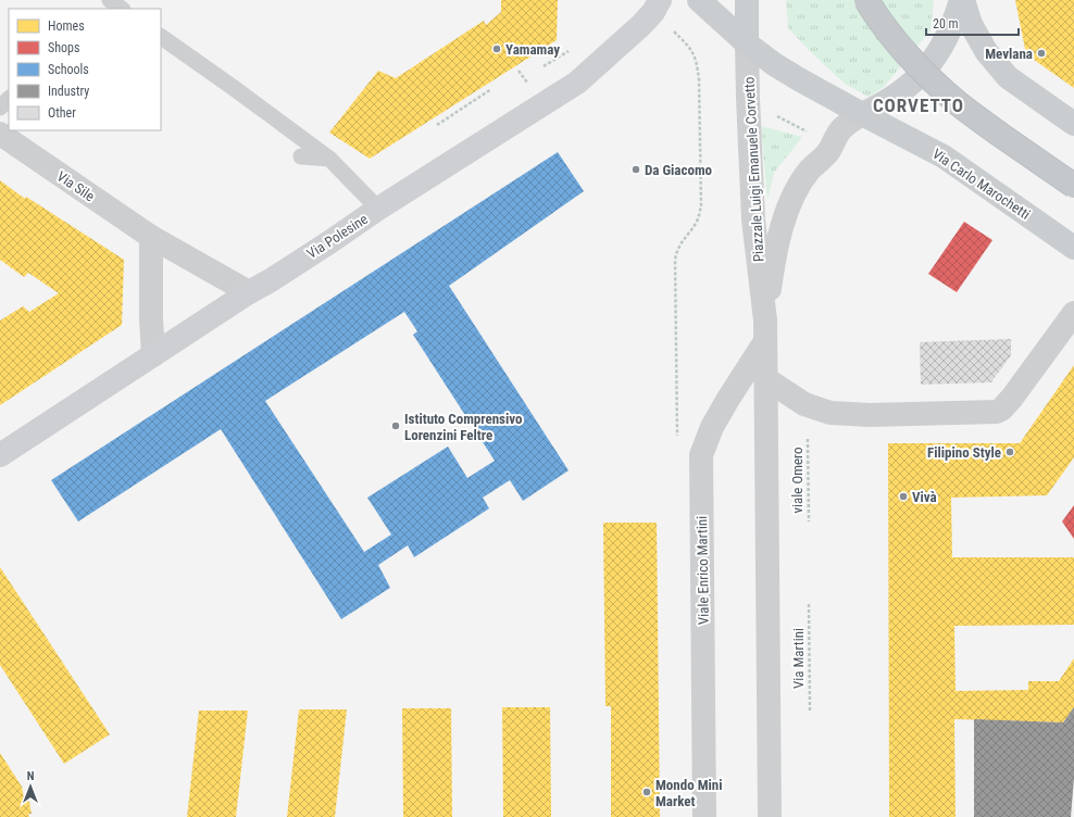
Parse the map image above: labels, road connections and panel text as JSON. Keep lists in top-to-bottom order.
{
  "streets": {
    "main road": ["Piazzale Luigi Emanuele Corvetto", "Via Carlo Marochetti", "Via Polesine"],
    "street": ["Via Sile", "Viale Enrico Martini"],
    "path": ["viale Omero", "Via Martini"]
  },
  "crossings": [
    ["Piazzale Luigi Emanuele Corvetto", "Via Carlo Marochetti"],
    ["Piazzale Luigi Emanuele Corvetto", "Viale Enrico Martini"],
    ["Via Sile", "Via Polesine"]
  ],
  "districts": ["CORVETTO"],
  "places": [
    "Yamamay",
    "Mevlana",
    "Da Giacomo",
    "Istituto Comprensivo Lorenzini Feltre",
    "Filipino Style",
    "Vivà",
    "Mondo Mini Market"
  ],
  "legend": [
    "Homes",
    "Shops",
    "Schools",
    "Industry",
    "Other"
  ],
  "scale_bar": "20 m",
  "north": "top"
}
